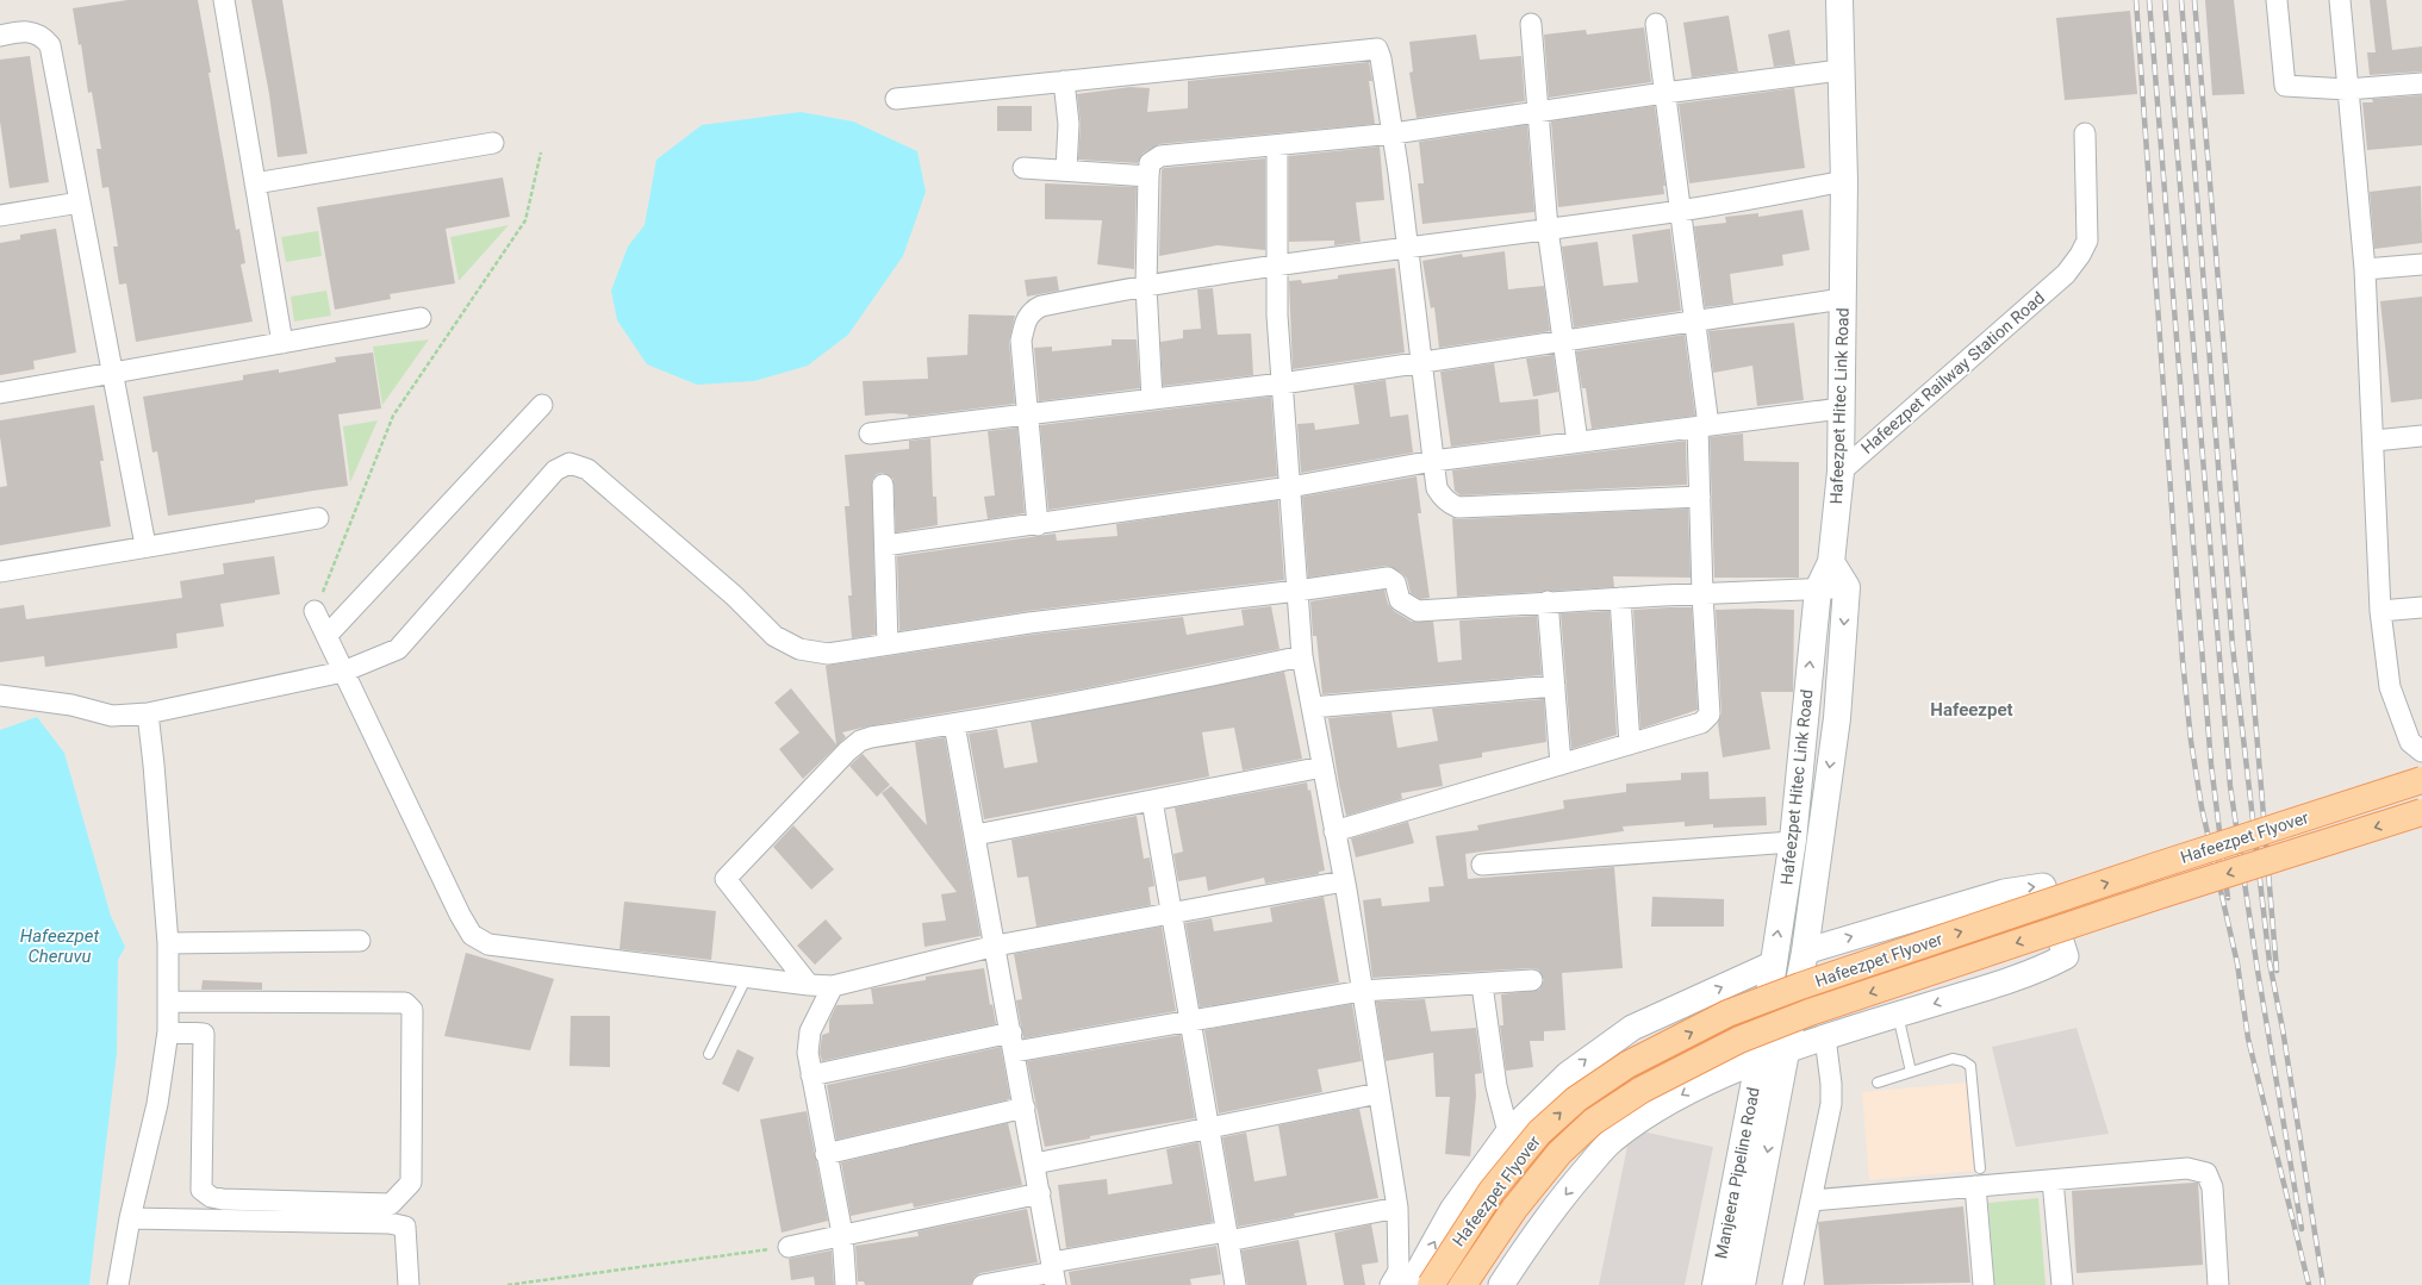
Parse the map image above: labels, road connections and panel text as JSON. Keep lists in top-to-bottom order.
{
  "streets": {
    "main road": ["Hafeezpet Hitec Link Road", "Hafeezpet Flyover", "Manjeera Pipeline Road"],
    "street": ["Hafeezpet Railway Station Road"]
  },
  "crossings": [
    ["Hafeezpet Railway Station Road", "Hafeezpet Hitec Link Road"],
    ["Hafeezpet Hitec Link Road", "Manjeera Pipeline Road"]
  ],
  "one_way": ["Hafeezpet Hitec Link Road"],
  "districts": ["Hafeezpet"],
  "water": ["Hafeezpet Cheruvu"]
}
